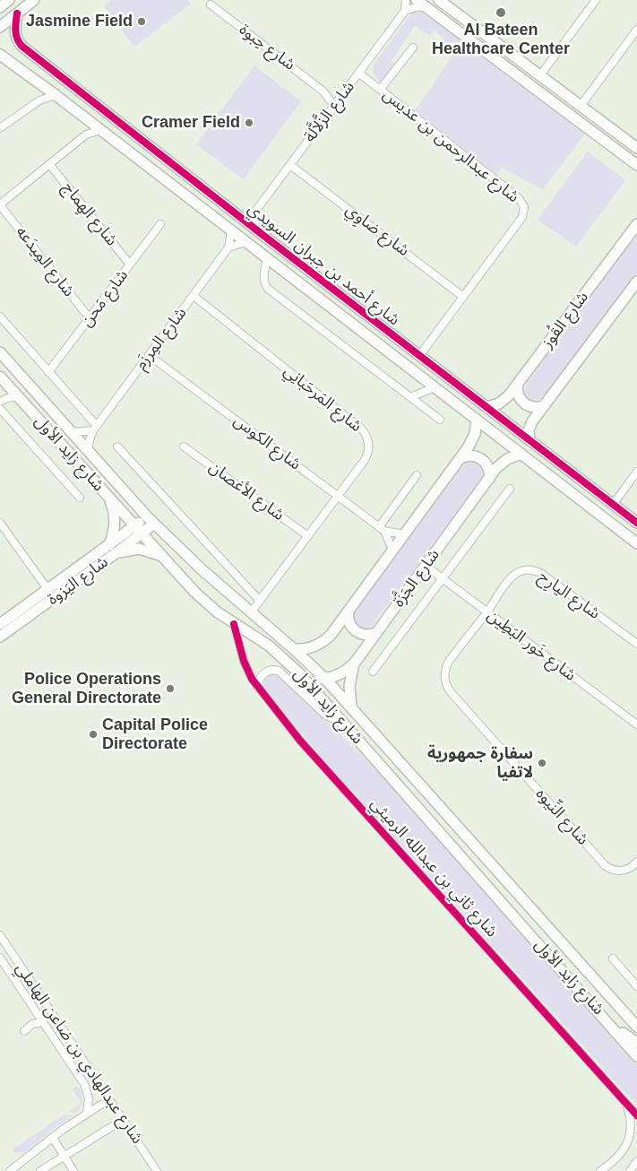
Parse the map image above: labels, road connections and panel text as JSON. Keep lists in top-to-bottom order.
{
  "streets": {
    "street": [
      "شارع حِبوة",
      "شارع الزَّلاَّلة",
      "شارع عبدالرحمن بن عديس",
      "شارع الهِماج",
      "شارع ضاوِي",
      "شارع المِيدَعه",
      "شارع أحمد بن جبران السويدي",
      "شارع مَحن",
      "شارع القُوز",
      "شارع المِرزَم",
      "شارع المَرحَبانِي",
      "شارع الكوس",
      "شارع زايد الأول",
      "شارع الأغصان",
      "شارع الجَزَّة",
      "شارع اليَزوة",
      "شارع اليارِح",
      "شارع خَور البَطِين",
      "شارع النِّيوه",
      "شارع ثاني بن عبدالله الرميثي",
      "شارع عبدالهادي بن ضاعن الهاملي"
    ]
  },
  "crossings": [
    ["شارع حِبوة", "شارع الزَّلاَّلة"],
    ["شارع الزَّلاَّلة", "شارع عبدالرحمن بن عديس"],
    ["شارع الزَّلاَّلة", "شارع ضاوِي"],
    ["شارع عبدالرحمن بن عديس", "شارع ضاوِي"],
    ["شارع عبدالرحمن بن عديس", "شارع أحمد بن جبران السويدي"],
    ["شارع الهِماج", "شارع مَحن"],
    ["شارع المِيدَعه", "شارع مَحن"],
    ["شارع أحمد بن جبران السويدي", "شارع القُوز"],
    ["شارع أحمد بن جبران السويدي", "شارع الجَزَّة"],
    ["شارع المِرزَم", "شارع المَرحَبانِي"],
    ["شارع المِرزَم", "شارع الكوس"],
    ["شارع المِرزَم", "شارع زايد الأول"],
    ["شارع المَرحَبانِي", "شارع الكوس"],
    ["شارع المَرحَبانِي", "شارع زايد الأول"],
    ["شارع المَرحَبانِي", "شارع الأغصان"],
    ["شارع زايد الأول", "شارع الجَزَّة"],
    ["شارع زايد الأول", "شارع اليَزوة"],
    ["شارع زايد الأول", "شارع ثاني بن عبدالله الرميثي"],
    ["شارع الجَزَّة", "شارع خَور البَطِين"],
    ["شارع اليارِح", "شارع خَور البَطِين"],
    ["شارع اليارِح", "شارع النِّيوه"],
    ["شارع خَور البَطِين", "شارع النِّيوه"]
  ],
  "places": [
    "Al Bateen Healthcare Center",
    "Jasmine Field",
    "Cramer Field",
    "Police Operations General Directorate",
    "Capital Police Directorate",
    "سفارة جمهورية لاتفيا"
  ]
}
